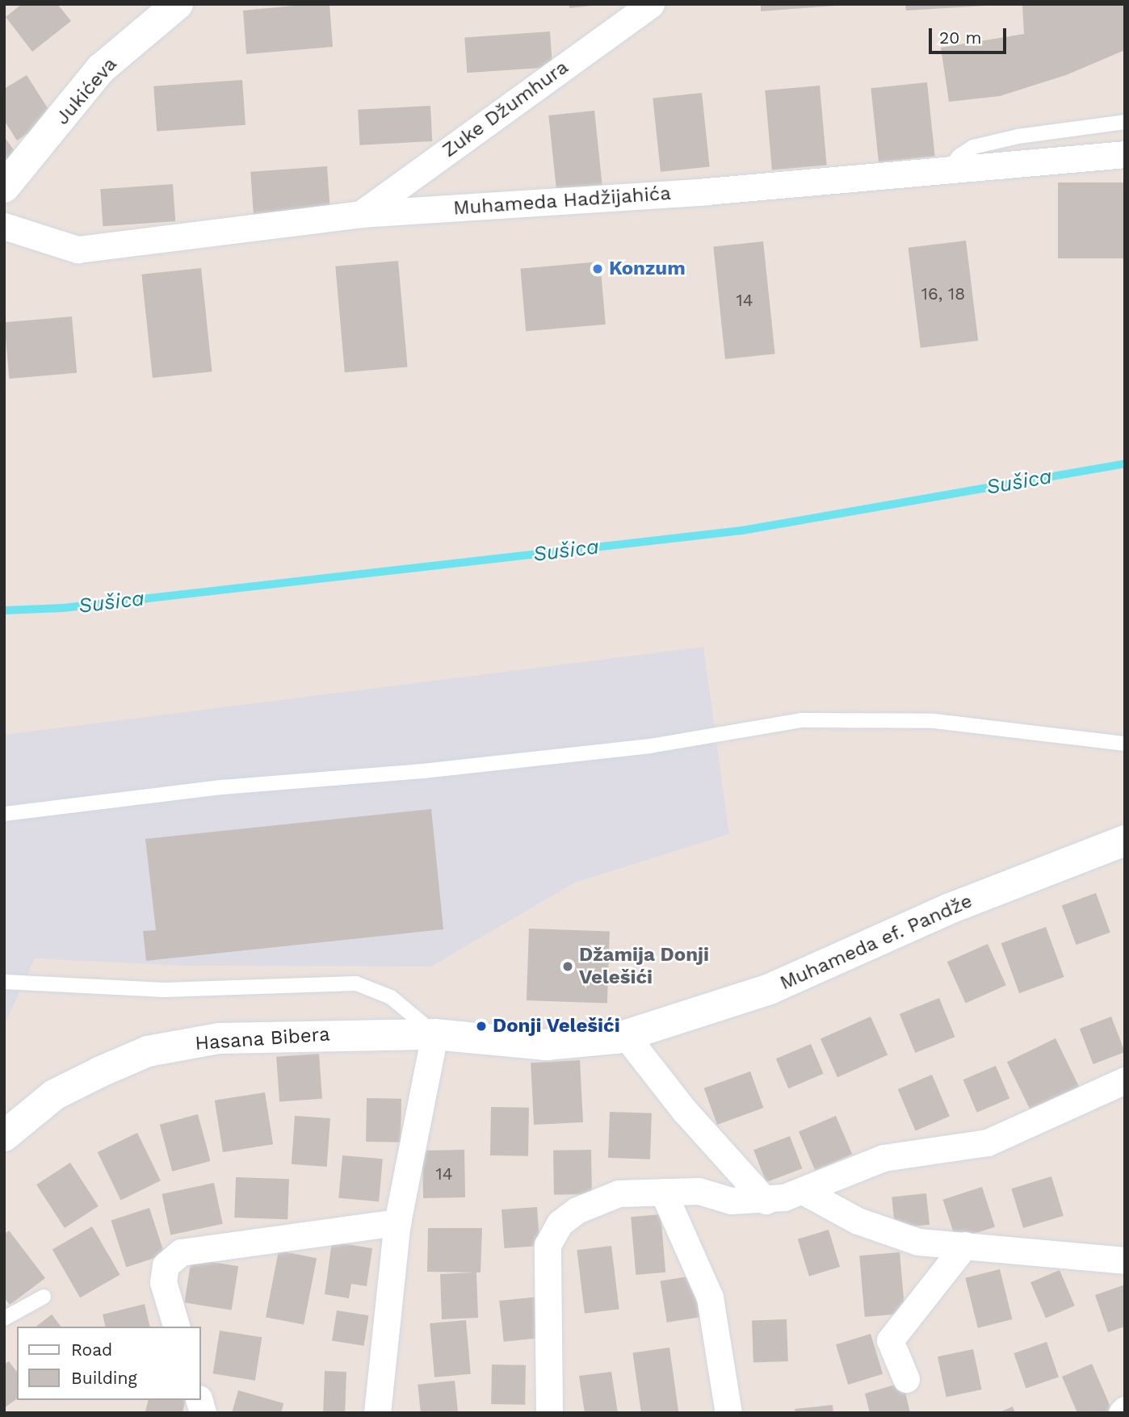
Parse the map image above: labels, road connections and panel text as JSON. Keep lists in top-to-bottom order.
{
  "streets": {
    "street": [
      "Jukićeva",
      "Zuke Džumhura",
      "Muhameda Hadžijahića",
      "Muhameda ef. Pandže",
      "Hasana Bibera"
    ]
  },
  "crossings": [
    ["Zuke Džumhura", "Muhameda Hadžijahića"],
    ["Muhameda ef. Pandže", "Hasana Bibera"]
  ],
  "water": ["Sušica"],
  "places": ["Konzum", "Džamija Donji Velešići", "Donji Velešići"],
  "house_numbers": ["16, 18", "14", "14"],
  "legend": ["Road", "Building"],
  "scale_bar": "20 m"
}
